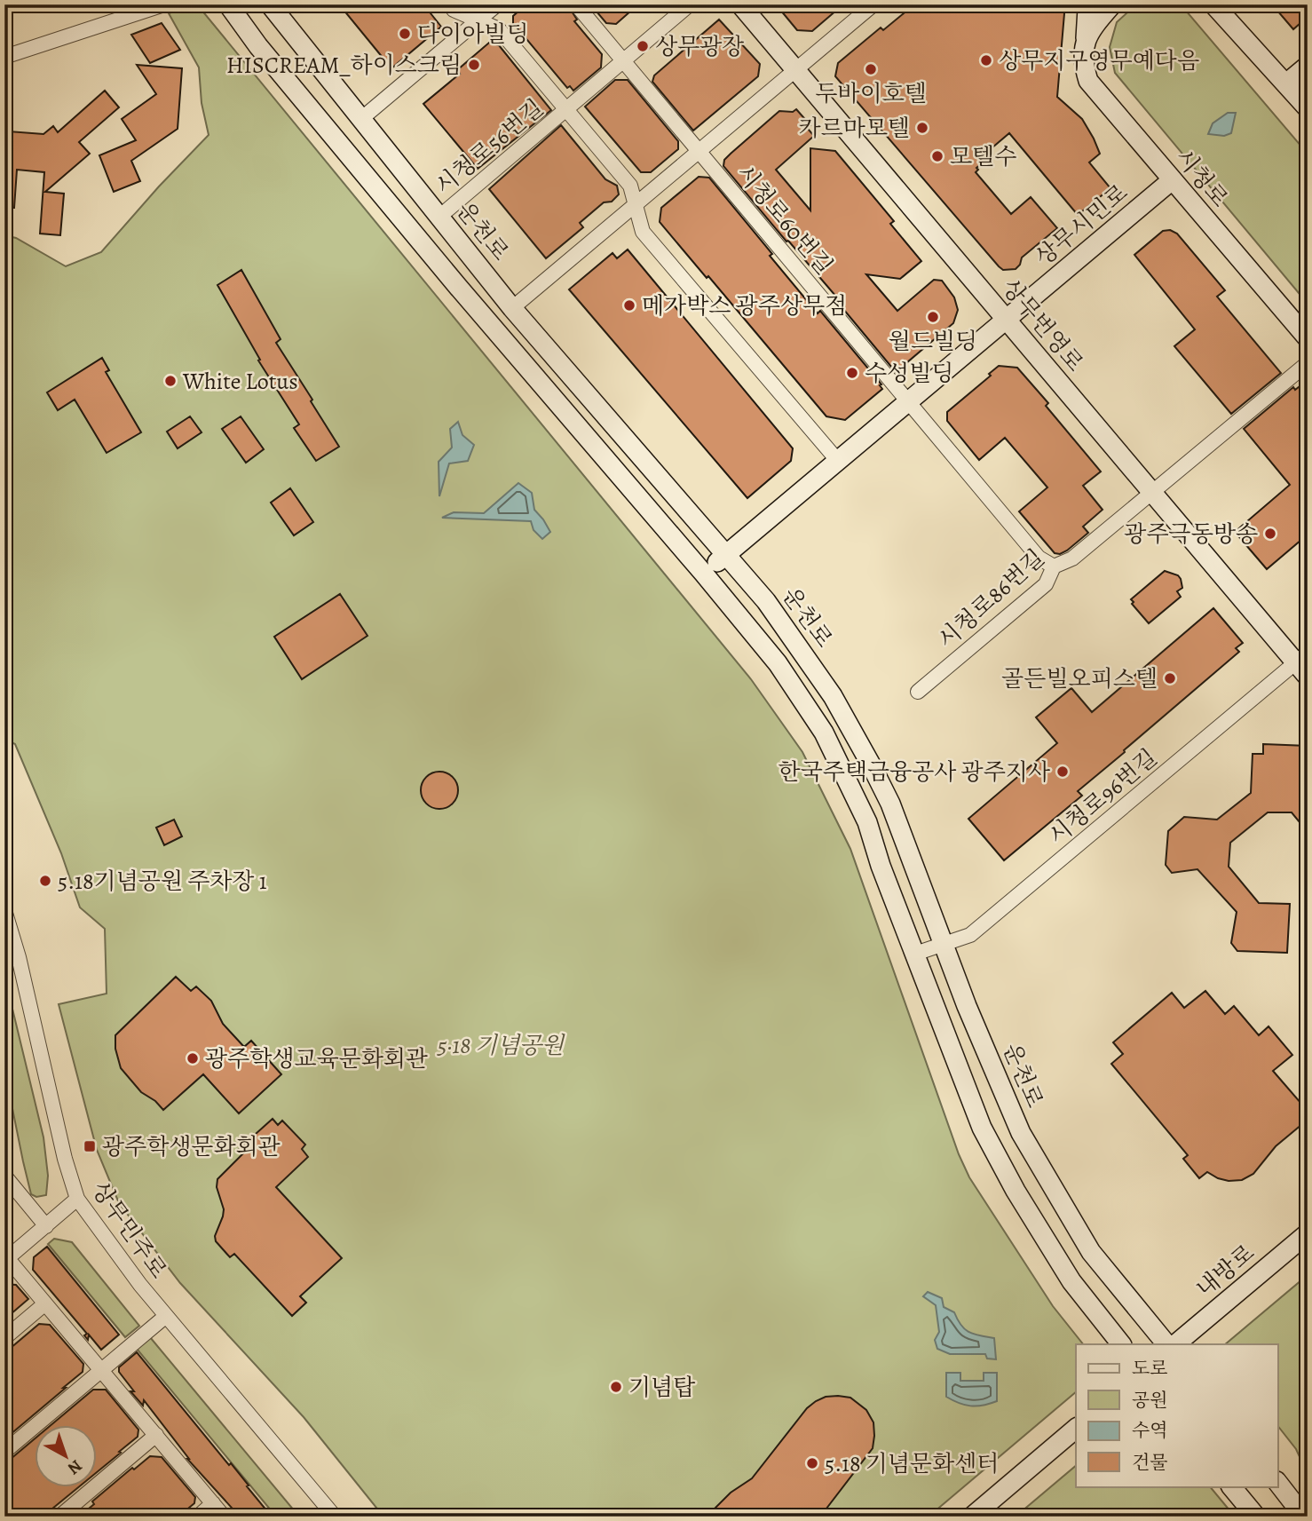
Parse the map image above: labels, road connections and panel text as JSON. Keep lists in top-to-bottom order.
{
  "streets": {
    "street": [
      "시청로56번길",
      "시청로",
      "시청로60번길",
      "상무시민로",
      "운천로",
      "상무번영로",
      "시청로86번길",
      "시청로96번길",
      "상무민주로",
      "내방로"
    ]
  },
  "crossings": [
    ["시청로56번길", "운천로"],
    ["시청로", "상무시민로"],
    ["시청로60번길", "상무시민로"],
    ["상무시민로", "운천로"],
    ["상무시민로", "상무번영로"],
    ["운천로", "시청로96번길"],
    ["상무번영로", "시청로86번길"],
    ["상무번영로", "시청로96번길"]
  ],
  "parks": ["5·18 기념공원"],
  "places": {
    "other": [
      "다이아빌딩",
      "상무광장",
      "상무지구영무예다음",
      "HISCREAM_하이스크림",
      "두바이호텔",
      "카르마모텔",
      "모텔수",
      "메가박스 광주상무점",
      "월드빌딩",
      "수성빌딩",
      "White Lotus",
      "광주극동방송",
      "골든빌오피스텔",
      "한국주택금융공사 광주지사",
      "5.18기념공원 주차장 1",
      "광주학생교육문화회관",
      "기념탑",
      "5.18 기념문화센터"
    ],
    "transit": ["광주학생문화회관"]
  },
  "legend": [
    "도로",
    "공원",
    "수역",
    "건물"
  ],
  "north": "bottom right"
}
